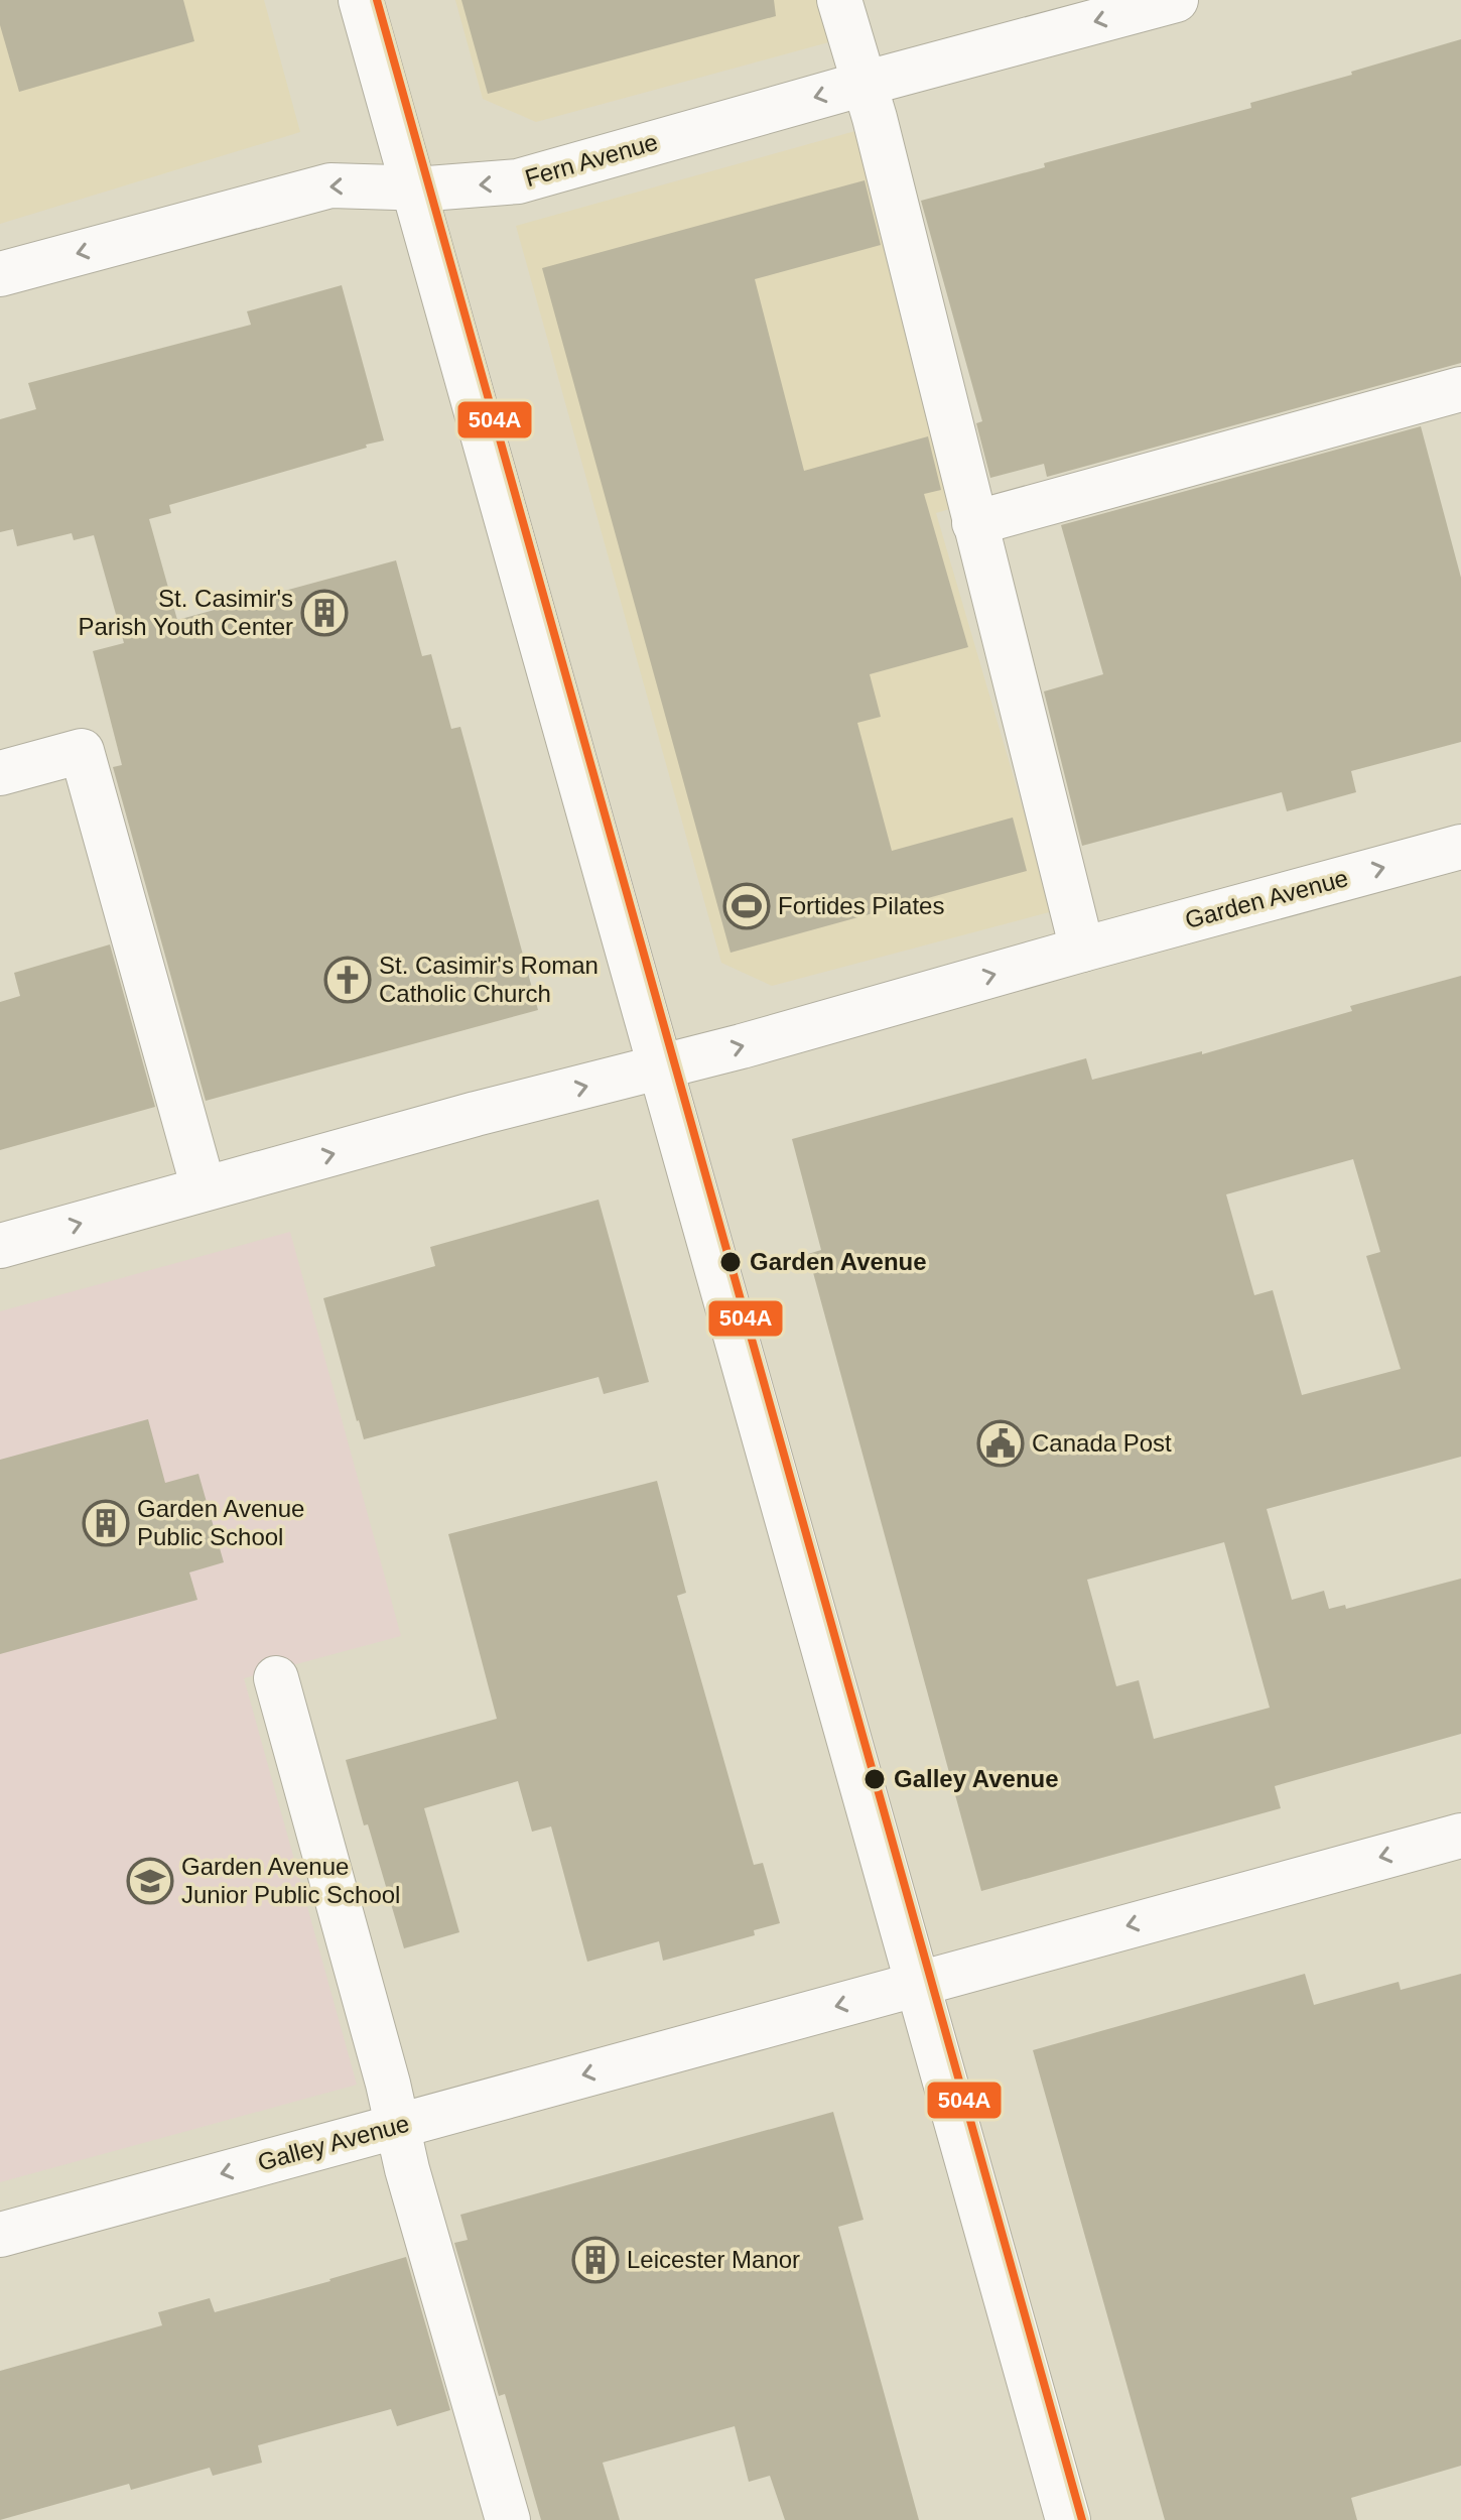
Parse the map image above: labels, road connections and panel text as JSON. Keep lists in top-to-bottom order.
{
  "streets": {
    "street": ["Fern Avenue", "Garden Avenue", "Galley Avenue"]
  },
  "one_way": ["Fern Avenue", "Garden Avenue", "Galley Avenue"],
  "places": {
    "building": ["St. Casimir's Parish Youth Center", "Garden Avenue Public School", "Leicester Manor"],
    "sports": ["Fortides Pilates"],
    "church": ["St. Casimir's Roman Catholic Church"],
    "other": ["Garden Avenue", "Galley Avenue"],
    "public building": ["Canada Post"],
    "school or university": ["Garden Avenue Junior Public School"]
  },
  "lines": ["transit line 504A"]
}
